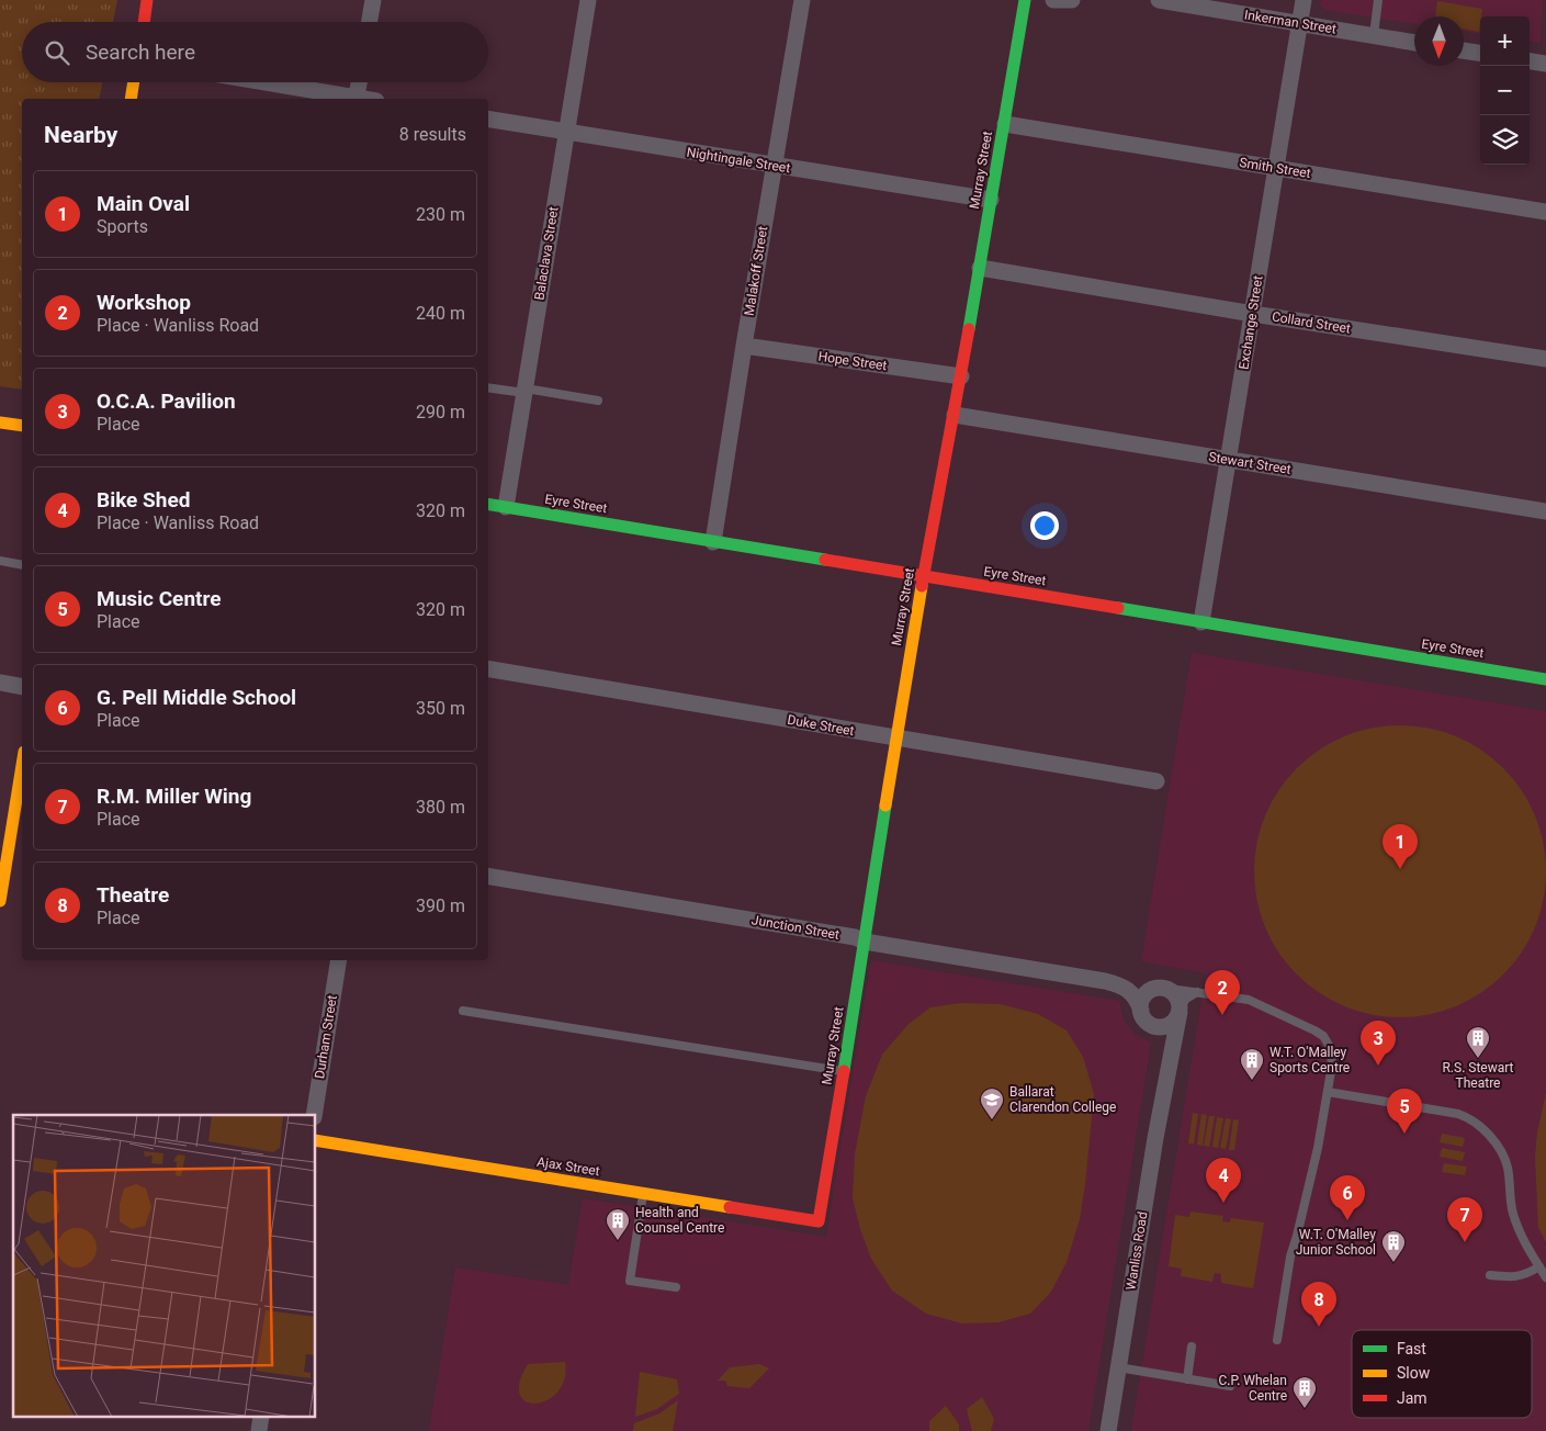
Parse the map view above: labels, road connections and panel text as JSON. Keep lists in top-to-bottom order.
{
  "streets": {
    "street": [
      "Inkerman Street",
      "Nightingale Street",
      "Smith Street",
      "Murray Street",
      "Balaclava Street",
      "Malakoff Street",
      "Exchange Street",
      "Collard Street",
      "Hope Street",
      "Stewart Street",
      "Eyre Street",
      "Duke Street",
      "Junction Street",
      "Durham Street",
      "Ajax Street",
      "Wanliss Road"
    ]
  },
  "crossings": [
    ["Inkerman Street", "Exchange Street"],
    ["Nightingale Street", "Murray Street"],
    ["Nightingale Street", "Balaclava Street"],
    ["Nightingale Street", "Malakoff Street"],
    ["Smith Street", "Murray Street"],
    ["Smith Street", "Exchange Street"],
    ["Murray Street", "Collard Street"],
    ["Murray Street", "Hope Street"],
    ["Murray Street", "Stewart Street"],
    ["Murray Street", "Eyre Street"],
    ["Murray Street", "Duke Street"],
    ["Murray Street", "Junction Street"],
    ["Murray Street", "Ajax Street"],
    ["Balaclava Street", "Eyre Street"],
    ["Malakoff Street", "Hope Street"],
    ["Malakoff Street", "Eyre Street"],
    ["Exchange Street", "Collard Street"],
    ["Exchange Street", "Stewart Street"],
    ["Exchange Street", "Eyre Street"],
    ["Junction Street", "Wanliss Road"]
  ],
  "places": {
    "building": [
      "R.S. Stewart Theatre",
      "W.T. O'Malley Sports Centre",
      "Health and Counsel Centre",
      "W.T. O'Malley Junior School",
      "C.P. Whelan Centre"
    ],
    "school or university": ["Ballarat Clarendon College"]
  },
  "legend": ["Fast", "Slow", "Jam"],
  "north": "bottom",
  "page": {
    "map_buttons": ["+", "−"],
    "search": "Search here",
    "heading": ["Nearby", "8 results"],
    "list": [
      {
        "mark": "1",
        "name": "Main Oval",
        "note": "Sports",
        "value": "230 m"
      },
      {
        "mark": "2",
        "name": "Workshop",
        "note": "Place · Wanliss Road",
        "value": "240 m"
      },
      {
        "mark": "3",
        "name": "O.C.A. Pavilion",
        "note": "Place",
        "value": "290 m"
      },
      {
        "mark": "4",
        "name": "Bike Shed",
        "note": "Place · Wanliss Road",
        "value": "320 m"
      },
      {
        "mark": "5",
        "name": "Music Centre",
        "note": "Place",
        "value": "320 m"
      },
      {
        "mark": "6",
        "name": "G. Pell Middle School",
        "note": "Place",
        "value": "350 m"
      },
      {
        "mark": "7",
        "name": "R.M. Miller Wing",
        "note": "Place",
        "value": "380 m"
      },
      {
        "mark": "8",
        "name": "Theatre",
        "note": "Place",
        "value": "390 m"
      }
    ],
    "pins": [
      "1",
      "2",
      "3",
      "5",
      "4",
      "6",
      "7",
      "8"
    ]
  }
}
